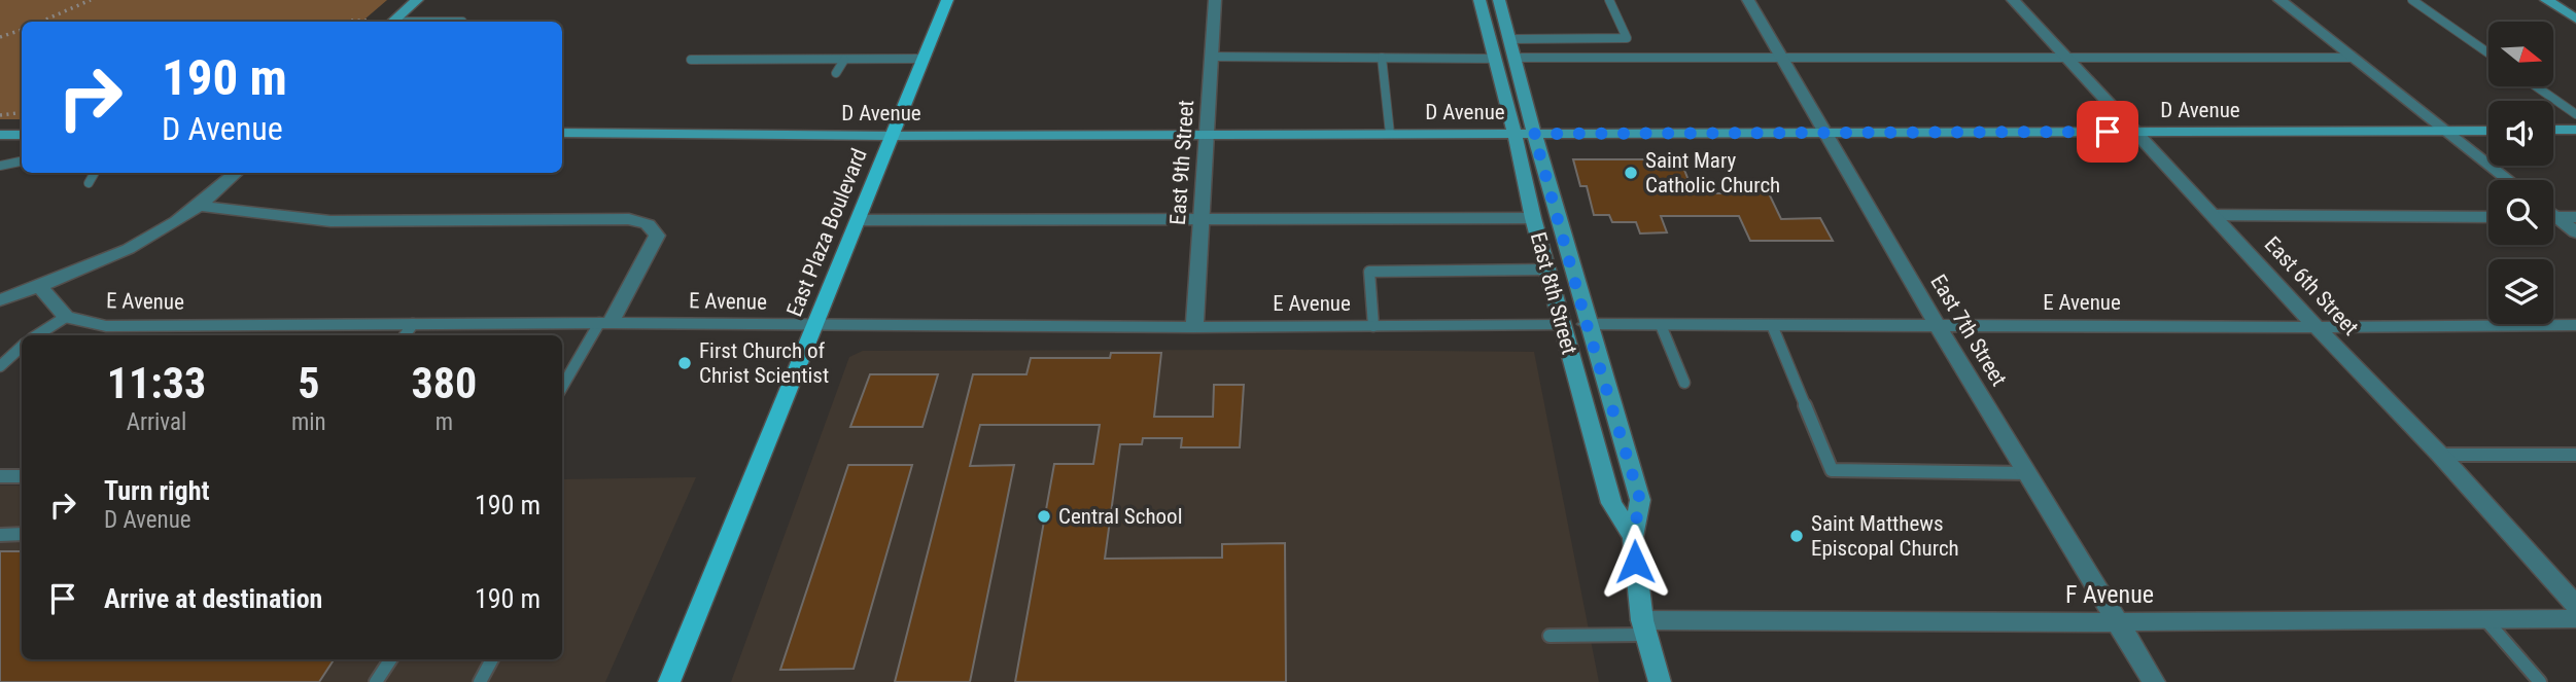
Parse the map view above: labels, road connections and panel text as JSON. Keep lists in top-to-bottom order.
{
  "streets": {
    "main road": ["East Plaza Boulevard"],
    "street": [
      "D Avenue",
      "East 9th Street",
      "East 6th Street",
      "East 8th Street",
      "E Avenue",
      "East 7th Street",
      "F Avenue"
    ]
  },
  "crossings": [
    ["D Avenue", "East 9th Street"],
    ["D Avenue", "East Plaza Boulevard"],
    ["D Avenue", "East 6th Street"],
    ["D Avenue", "East 8th Street"],
    ["D Avenue", "East 7th Street"],
    ["East 9th Street", "E Avenue"],
    ["East Plaza Boulevard", "E Avenue"],
    ["East 6th Street", "E Avenue"],
    ["East 8th Street", "E Avenue"],
    ["East 8th Street", "F Avenue"],
    ["E Avenue", "East 7th Street"],
    ["East 7th Street", "F Avenue"]
  ],
  "places": [
    "Saint Mary Catholic Church",
    "First Church of Christ Scientist",
    "Central School",
    "Saint Matthews Episcopal Church"
  ],
  "north": "right",
  "page": {
    "turn": ["190 m", "D Avenue"],
    "eta": [
      "11:33",
      "Arrival",
      "5",
      "min",
      "380",
      "m"
    ],
    "list": [
      {
        "name": "Turn right",
        "note": "D Avenue",
        "value": "190 m"
      },
      {
        "name": "Arrive at destination",
        "value": "190 m"
      }
    ]
  }
}
